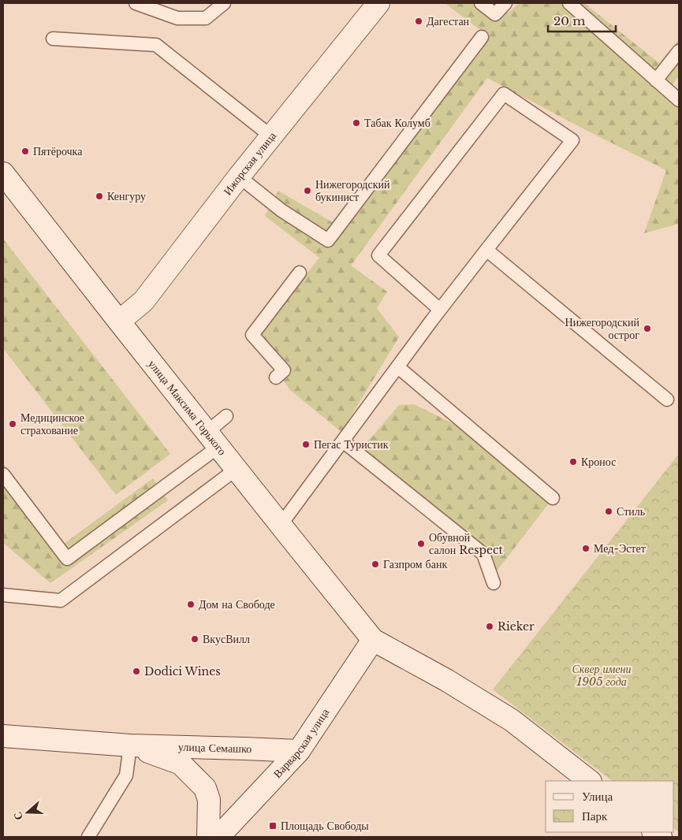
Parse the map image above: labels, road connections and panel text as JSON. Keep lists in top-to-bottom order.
{
  "streets": {
    "street": [
      "Ижорская улица",
      "улица Максима Горького",
      "Варварская улица",
      "улица Семашко"
    ]
  },
  "crossings": [
    ["Ижорская улица", "улица Максима Горького"],
    ["улица Максима Горького", "Варварская улица"],
    ["Варварская улица", "улица Семашко"]
  ],
  "parks": ["Сквер имени 1905 года"],
  "places": {
    "other": [
      "Дагестан",
      "Табак Колумб",
      "Пятёрочка",
      "Нижегородский букинист",
      "Кенгуру",
      "Нижегородский острог",
      "Медицинское страхование",
      "Пегас Туристик",
      "Кронос",
      "Стиль",
      "Обувной салон Respect",
      "Мед-Эстет",
      "Газпром банк",
      "Дом на Свободе",
      "Rieker",
      "ВкусВилл",
      "Dodici Wines"
    ],
    "transit": ["Площадь Свободы"]
  },
  "legend": ["Улица", "Парк"],
  "scale_bar": "20 m",
  "north": "left"
}
